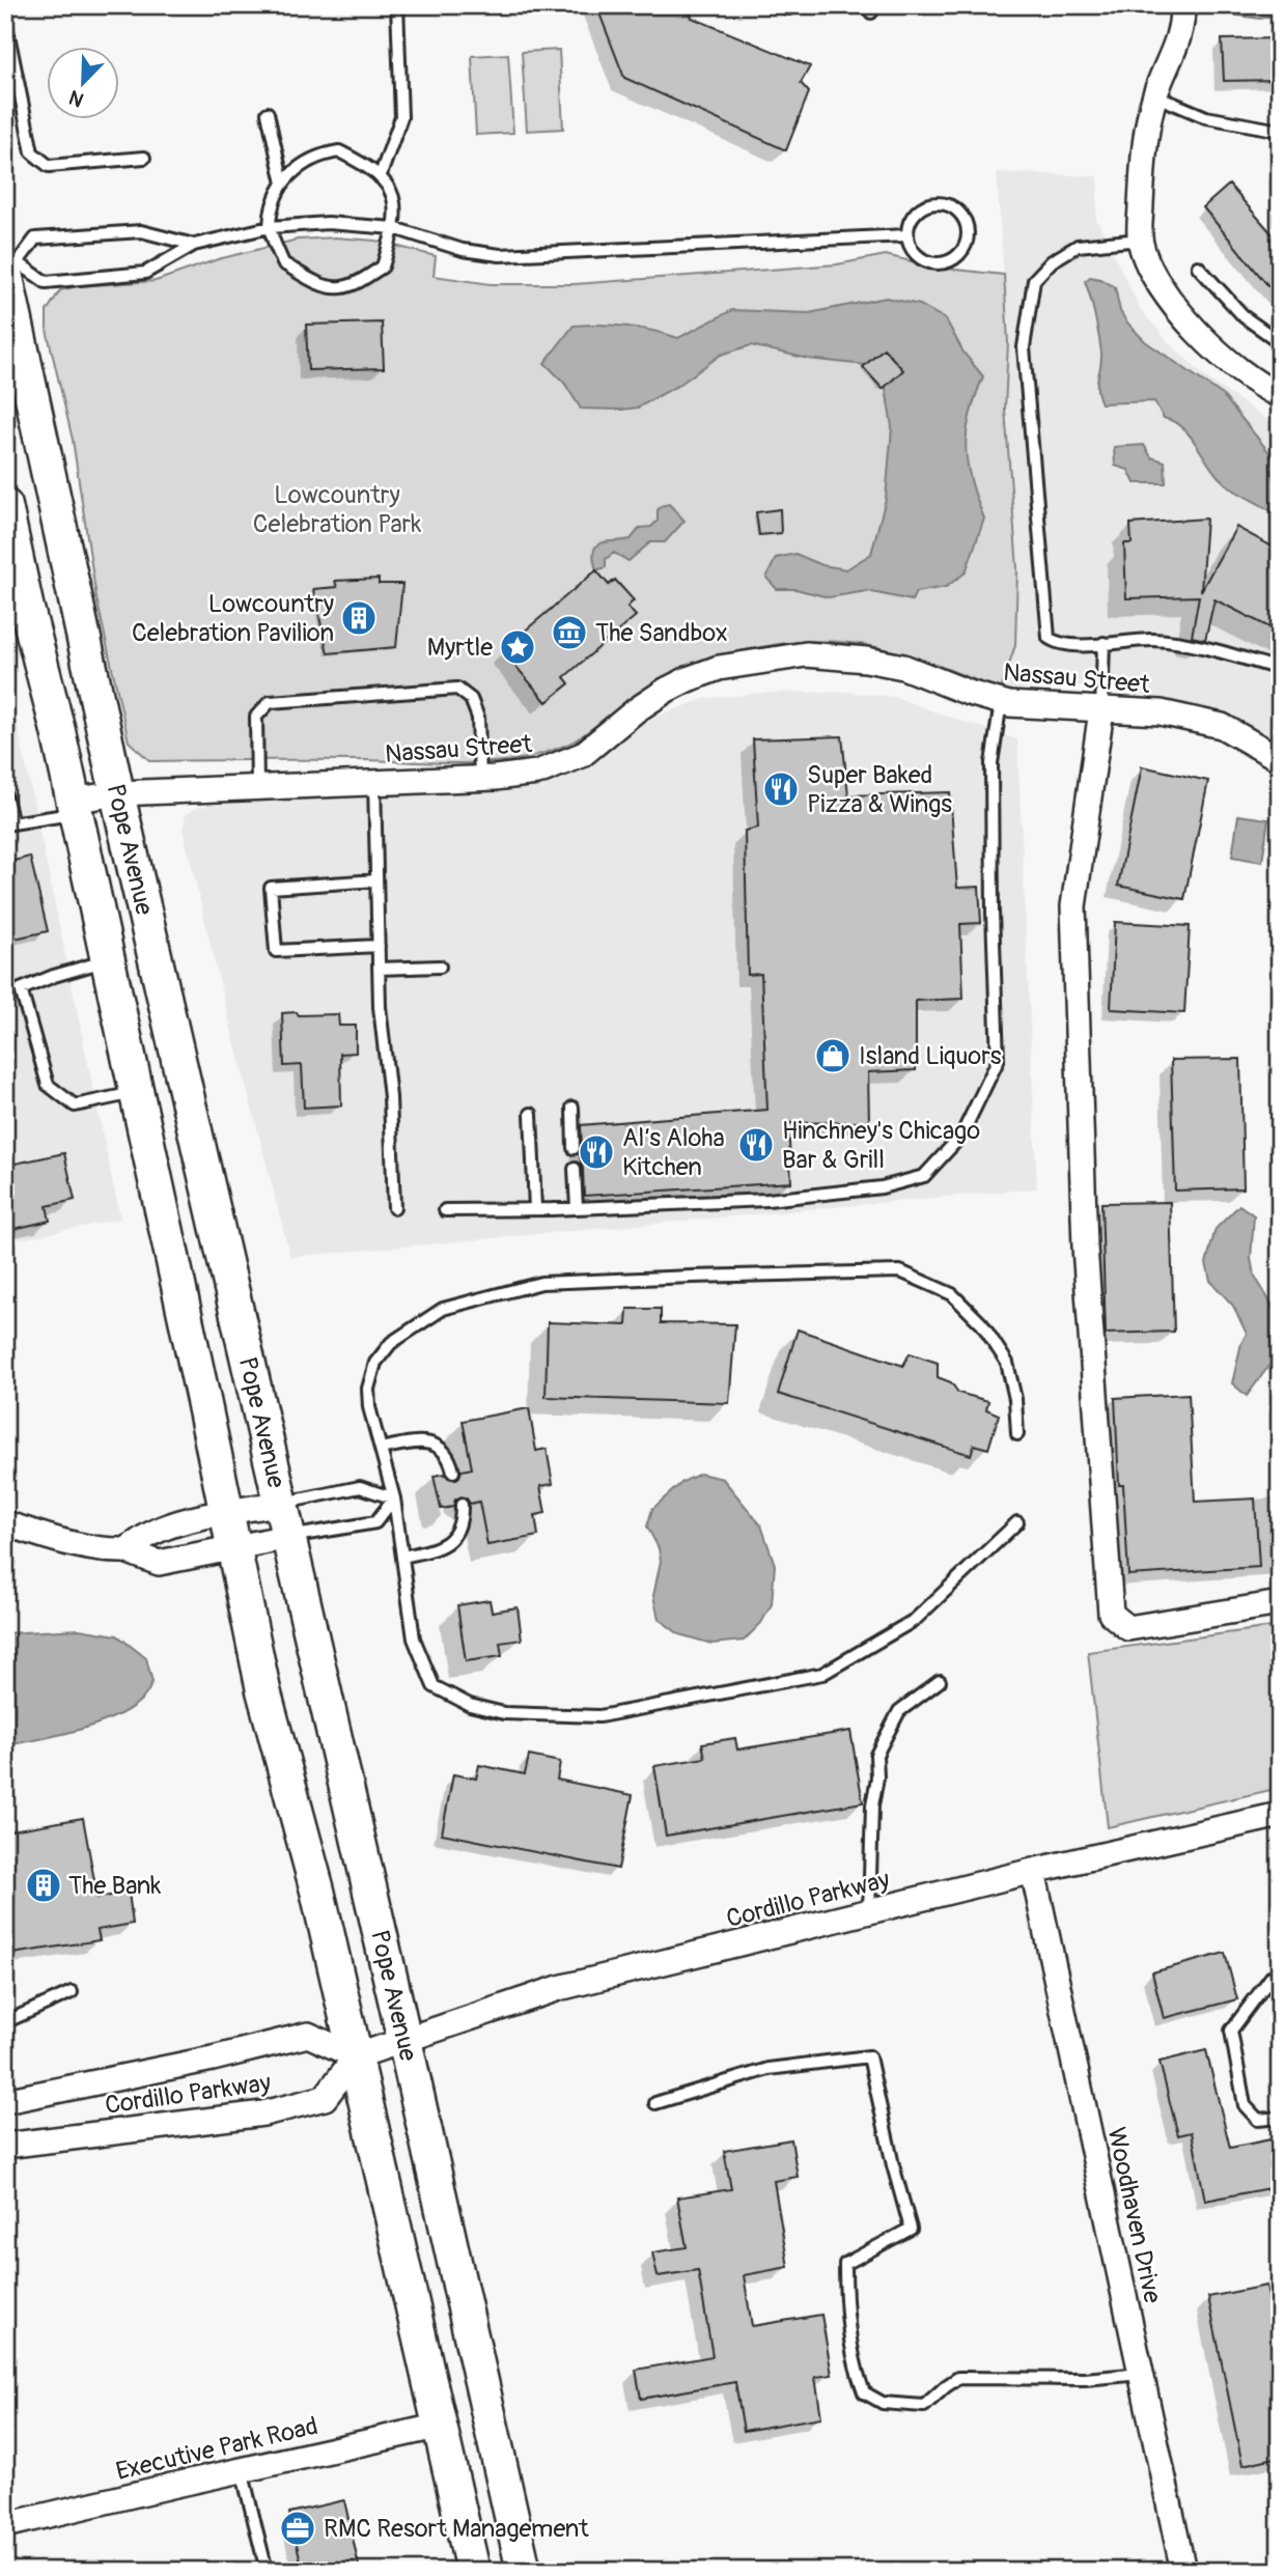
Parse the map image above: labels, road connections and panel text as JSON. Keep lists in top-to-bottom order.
{
  "streets": {
    "main road": ["Pope Avenue"],
    "street": [
      "Nassau Street",
      "Cordillo Parkway",
      "Woodhaven Drive",
      "Executive Park Road"
    ]
  },
  "crossings": [
    ["Nassau Street", "Pope Avenue"],
    ["Pope Avenue", "Cordillo Parkway"],
    ["Pope Avenue", "Executive Park Road"],
    ["Cordillo Parkway", "Woodhaven Drive"]
  ],
  "parks": ["Lowcountry Celebration Park"],
  "places": {
    "building": ["Lowcountry Celebration Pavilion", "The Bank"],
    "museum": ["The Sandbox"],
    "place": ["Myrtle"],
    "restaurant": ["Super Baked Pizza & Wings", "Hinchney's Chicago Bar & Grill", "Al’s Aloha Kitchen"],
    "shop": ["Island Liquors"],
    "office": ["RMC Resort Management"]
  },
  "north": "bottom left"
}
